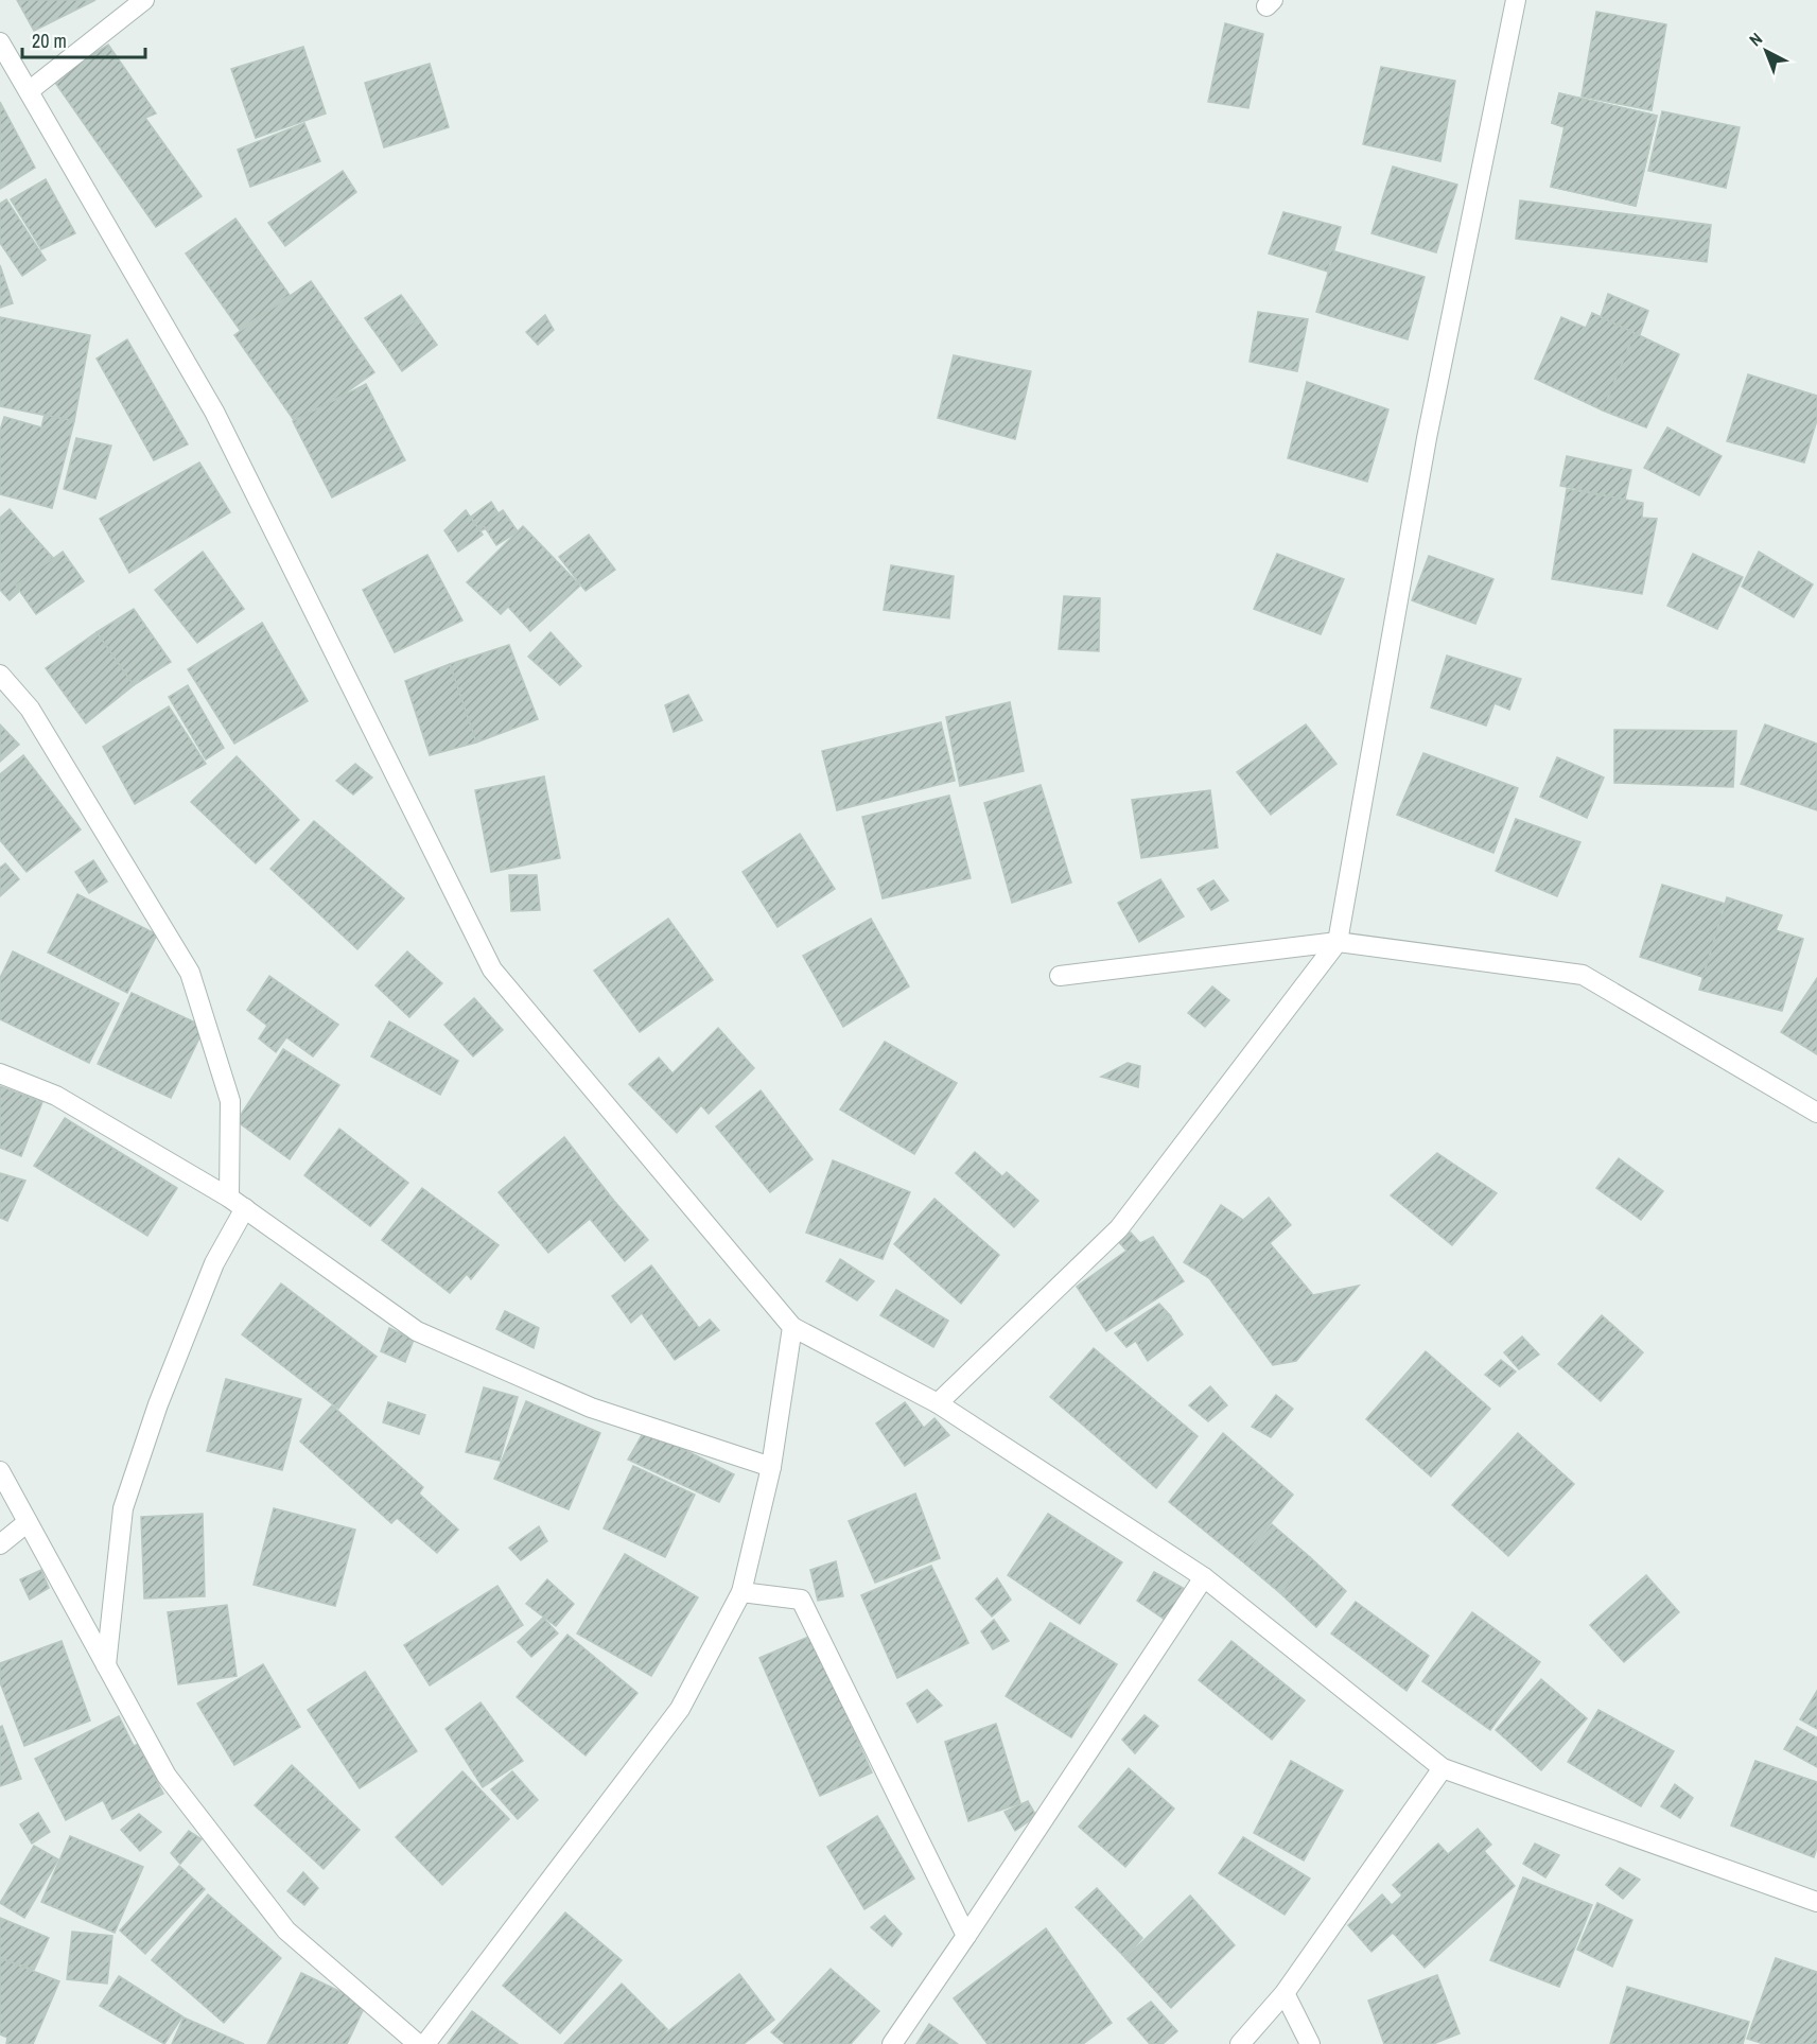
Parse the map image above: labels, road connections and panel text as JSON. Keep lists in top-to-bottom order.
{
  "scale_bar": "20 m",
  "north": "top left"
}
